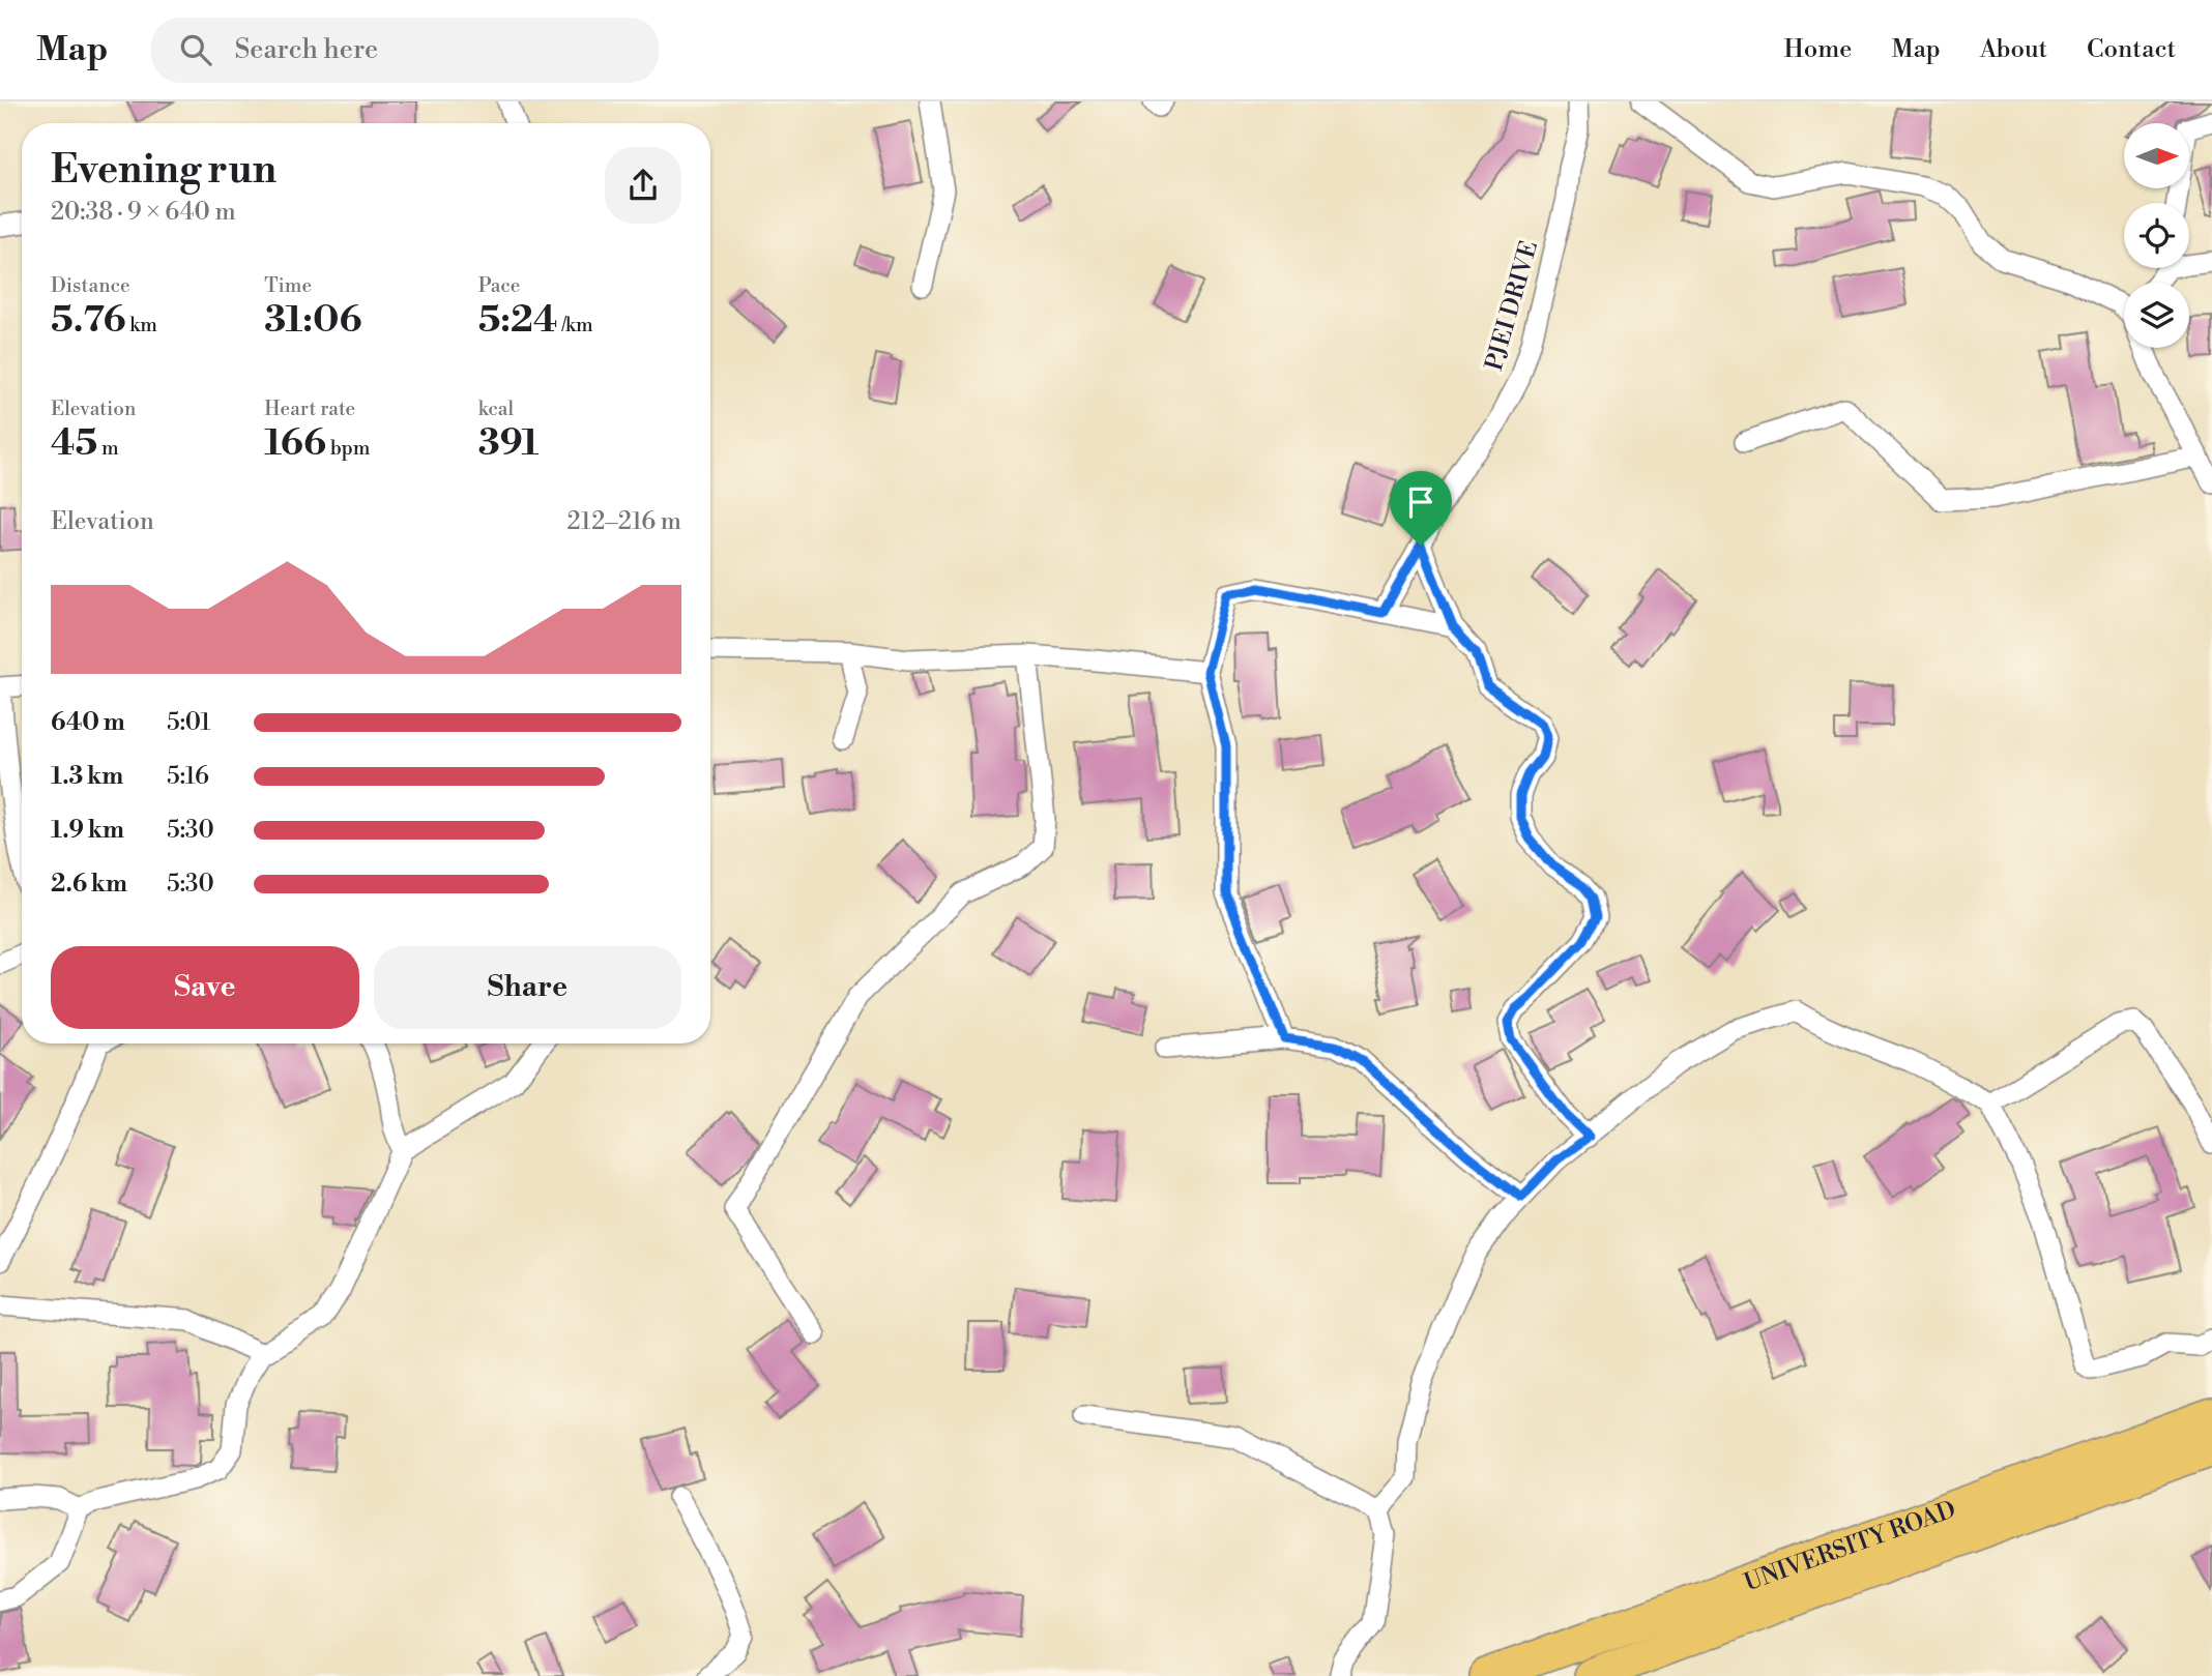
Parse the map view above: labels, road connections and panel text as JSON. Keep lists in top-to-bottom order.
{
  "streets": {
    "highway": ["UNIVERSITY ROAD"],
    "street": ["PJEI DRIVE"]
  },
  "north": "right",
  "page": {
    "header": "Map",
    "search": "Search here",
    "nav": [
      "Home",
      "Map",
      "About",
      "Contact"
    ],
    "heading": ["Evening run", "20:38 · 9 × 640 m"],
    "stats": [
      ["Distance", "5.76 km"],
      ["Time", "31:06"],
      ["Pace", "5:24 /km"],
      ["Elevation", "45 m"],
      ["Heart rate", "166 bpm"],
      ["kcal", "391"]
    ],
    "chart": ["Elevation", "212–216 m"],
    "list": [
      {
        "name": "640 m",
        "note": "5:01"
      },
      {
        "name": "1.3 km",
        "note": "5:16"
      },
      {
        "name": "1.9 km",
        "note": "5:30"
      },
      {
        "name": "2.6 km",
        "note": "5:30"
      }
    ],
    "buttons": ["Save", "Share"]
  }
}
